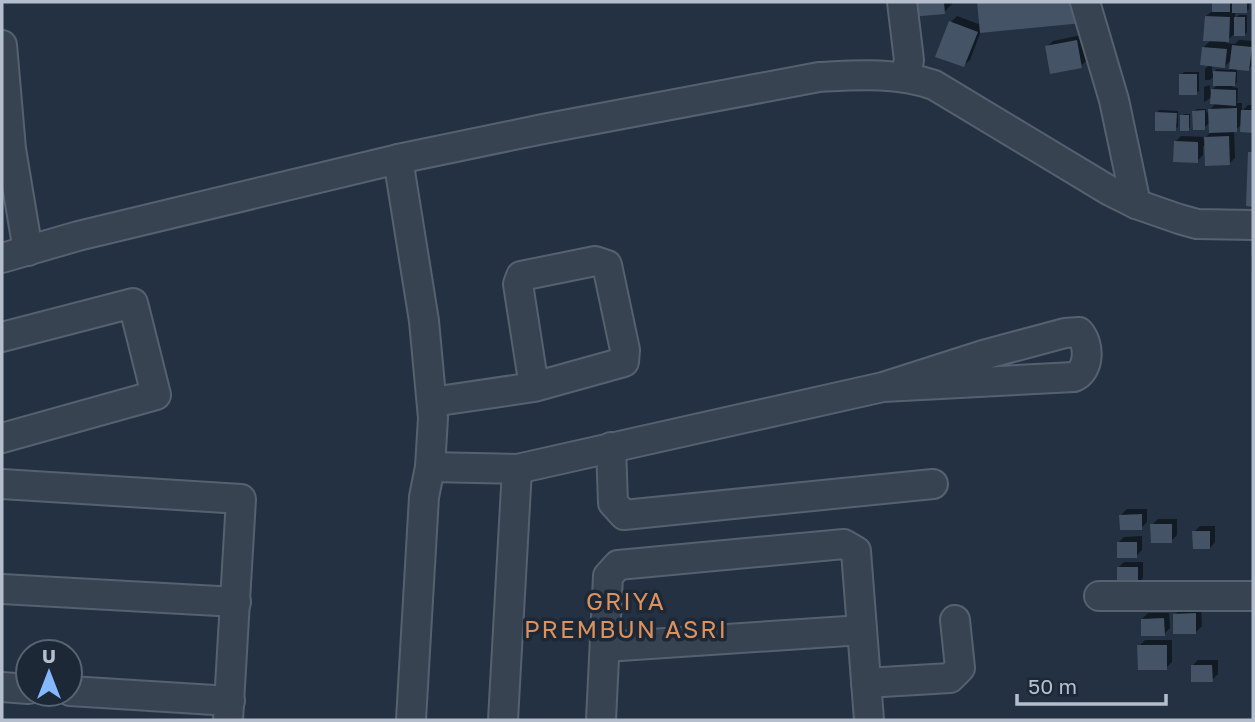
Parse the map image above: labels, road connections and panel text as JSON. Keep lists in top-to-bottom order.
{
  "districts": ["GRIYA PREMBUN ASRI"],
  "scale_bar": "50 m",
  "north": "top"
}
